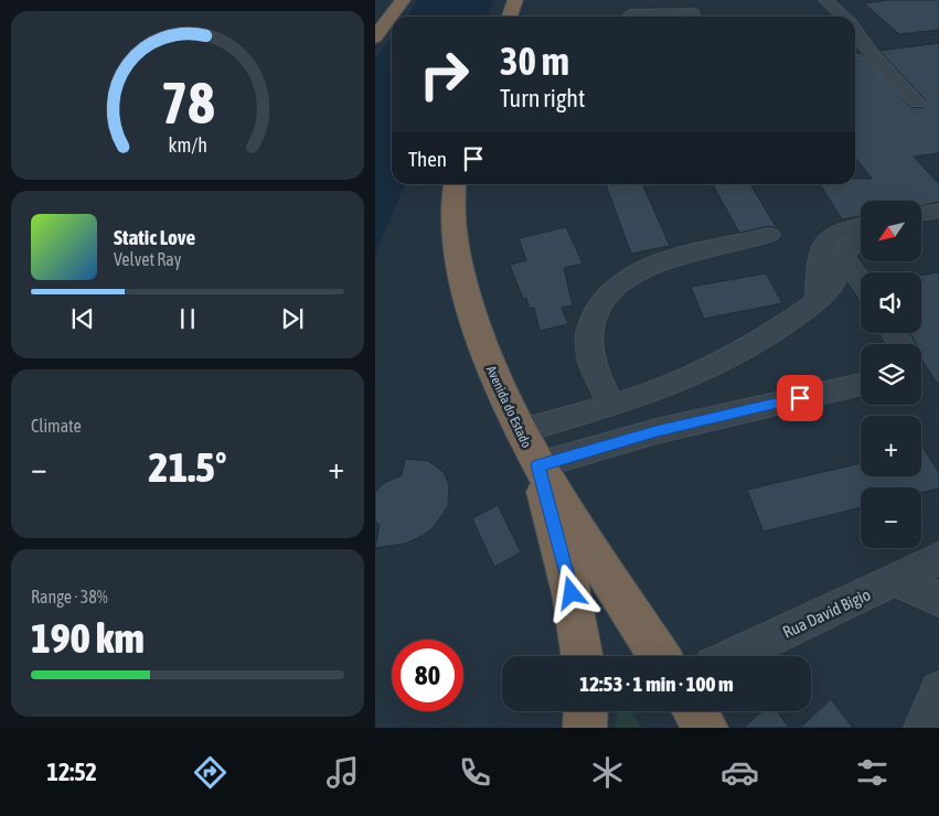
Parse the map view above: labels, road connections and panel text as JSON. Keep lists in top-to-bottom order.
{
  "streets": {
    "highway": ["Avenida do Estado"],
    "street": ["Rua David Bigio"]
  },
  "north": "bottom left",
  "page": {
    "turn": ["30 m", "Turn right"],
    "then": "Then",
    "map_buttons": ["+", "−"],
    "song": ["Static Love", "Velvet Ray"],
    "tile": [
      "Climate",
      ["Range · 38%", "190 km"]
    ],
    "heat": ["−", "21.5°", "+"],
    "limit": "80",
    "trip": "12:53 · 1 min · 100 m",
    "tabs": "12:52",
    "gauge": ["78", "km/h"]
  }
}
